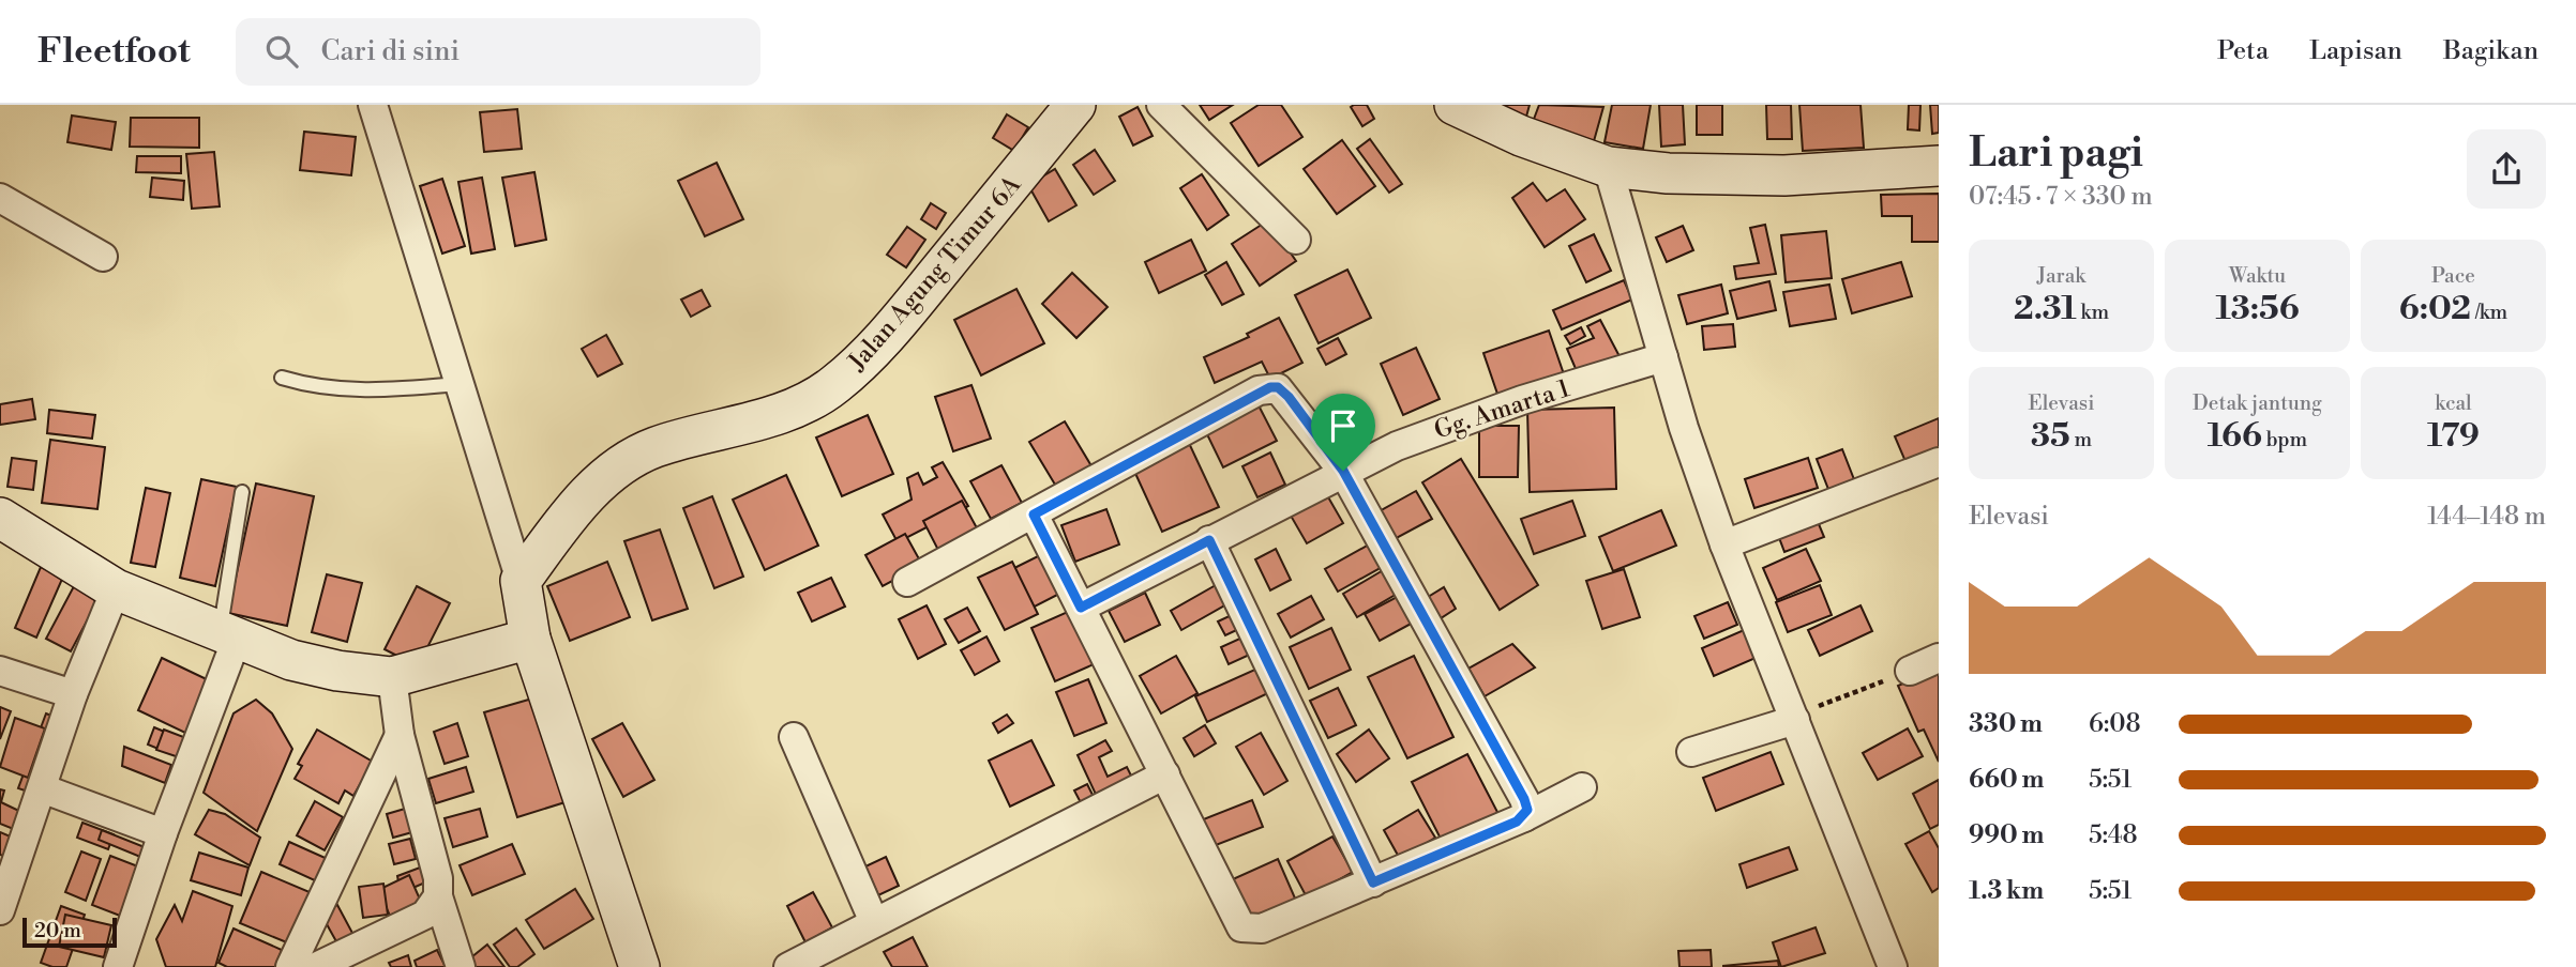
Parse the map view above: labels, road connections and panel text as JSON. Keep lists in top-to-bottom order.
{
  "streets": {
    "street": ["Jalan Agung Timur 6A", "Gg. Amarta 1"]
  },
  "scale_bar": "20 m",
  "page": {
    "header": "Fleetfoot",
    "search": "Cari di sini",
    "nav": ["Peta", "Lapisan", "Bagikan"],
    "heading": ["Lari pagi", "07:45 · 7 × 330 m"],
    "stats": [
      ["Jarak", "2.31 km"],
      ["Waktu", "13:56"],
      ["Pace", "6:02 /km"],
      ["Elevasi", "35 m"],
      ["Detak jantung", "166 bpm"],
      ["kcal", "179"]
    ],
    "chart": ["Elevasi", "144–148 m"],
    "list": [
      {
        "name": "330 m",
        "note": "6:08"
      },
      {
        "name": "660 m",
        "note": "5:51"
      },
      {
        "name": "990 m",
        "note": "5:48"
      },
      {
        "name": "1.3 km",
        "note": "5:51"
      }
    ],
    "scale": "20 m"
  }
}
